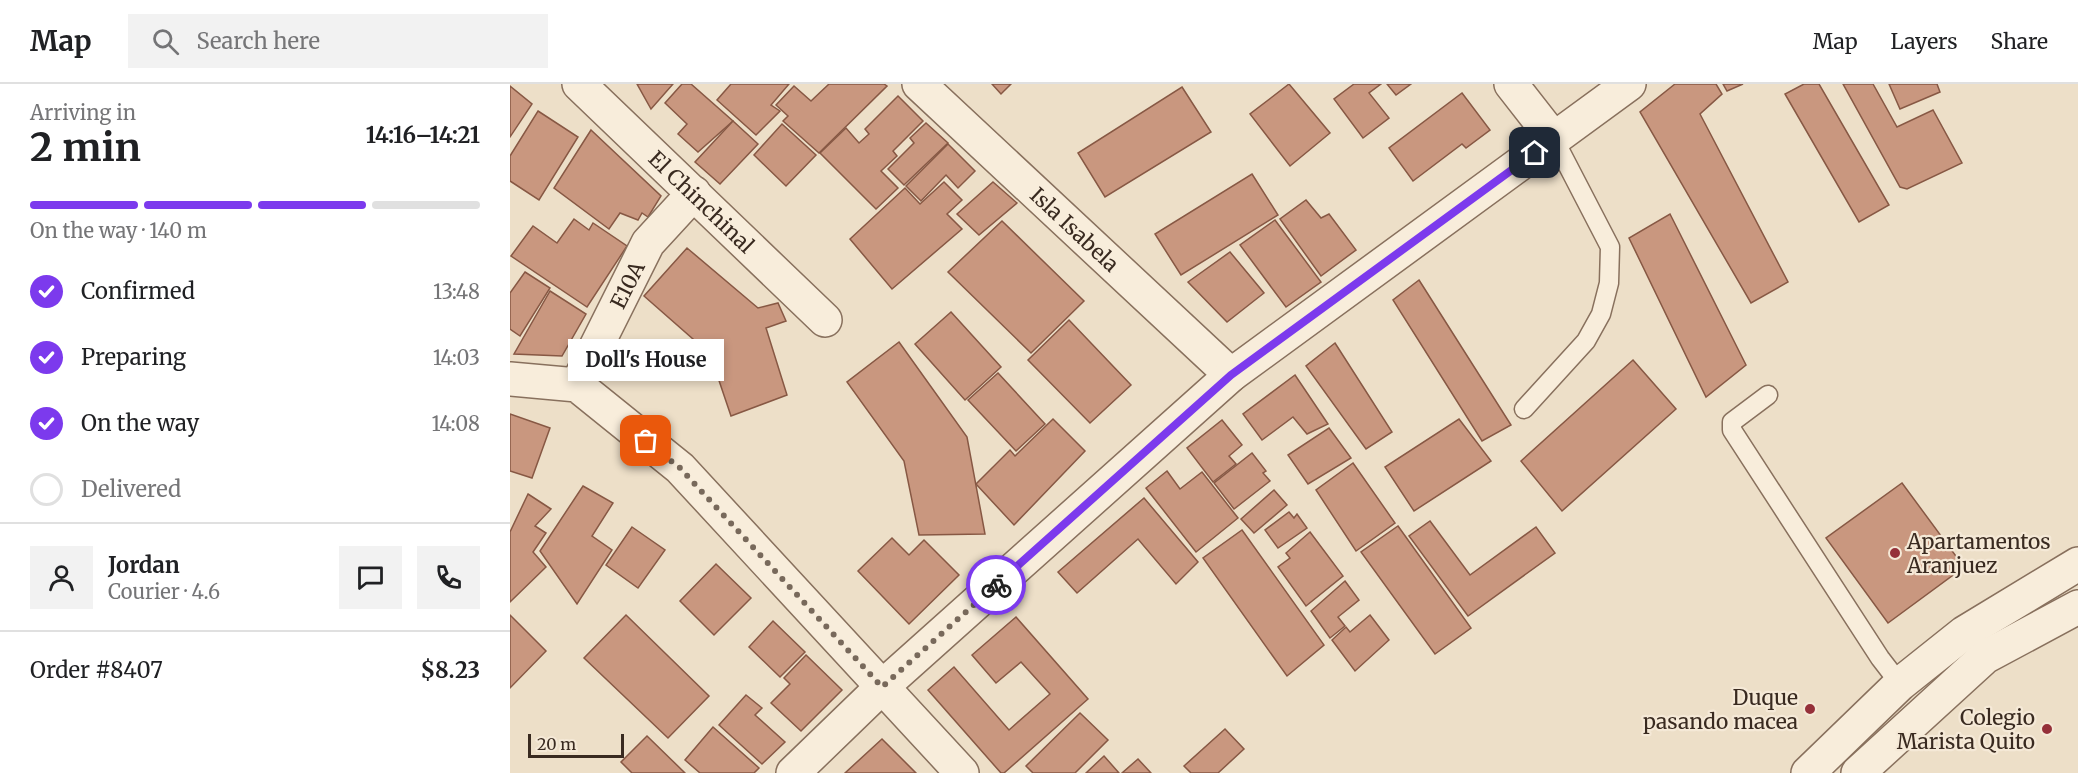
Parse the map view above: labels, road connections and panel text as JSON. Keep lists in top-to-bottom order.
{
  "streets": {
    "street": ["El Chinchinal", "Isla Isabela", "E10A"]
  },
  "crossings": [
    ["El Chinchinal", "E10A"]
  ],
  "places": [
    "Doll's House",
    "Apartamentos Aranjuez",
    "Duque pasando macea",
    "Colegio Marista Quito"
  ],
  "scale_bar": "20 m",
  "page": {
    "header": "Map",
    "search": "Search here",
    "nav": ["Map", "Layers", "Share"],
    "heading": ["2 min", "Arriving in", "14:16–14:21"],
    "panel": [
      "Jordan",
      "Courier · 4.6",
      "Order #8407",
      "$8.23"
    ],
    "bar": "On the way · 140 m",
    "list": [
      ["Confirmed", "13:48"],
      ["Preparing", "14:03"],
      ["On the way", "14:08"],
      "Delivered"
    ],
    "bubble": "Doll's House",
    "scale": "20 m"
  }
}
